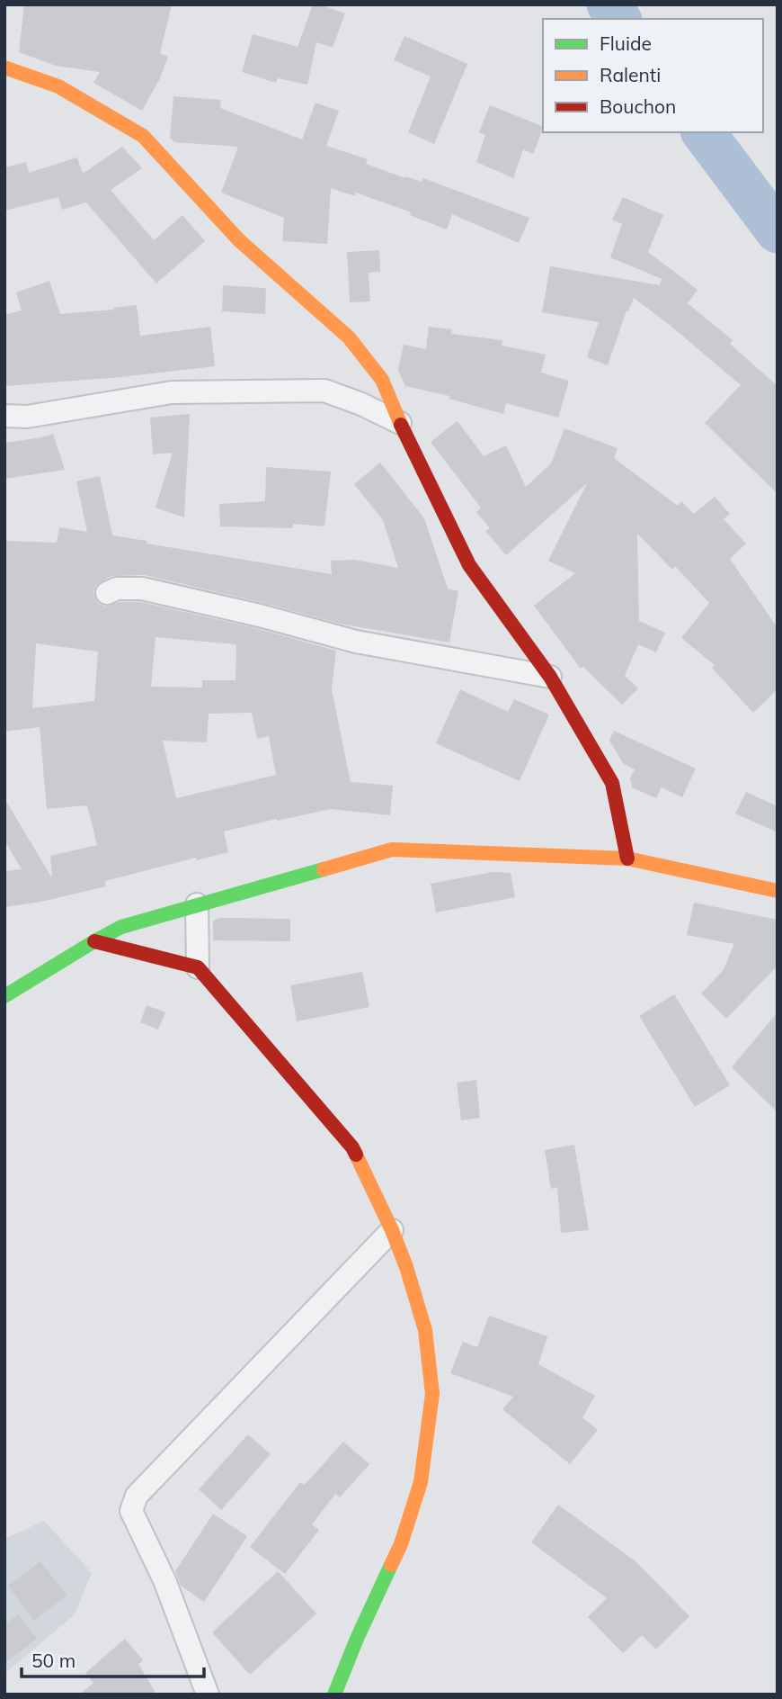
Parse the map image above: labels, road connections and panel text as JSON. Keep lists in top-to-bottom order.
{
  "legend": ["Fluide", "Ralenti", "Bouchon"],
  "scale_bar": "50 m"
}
